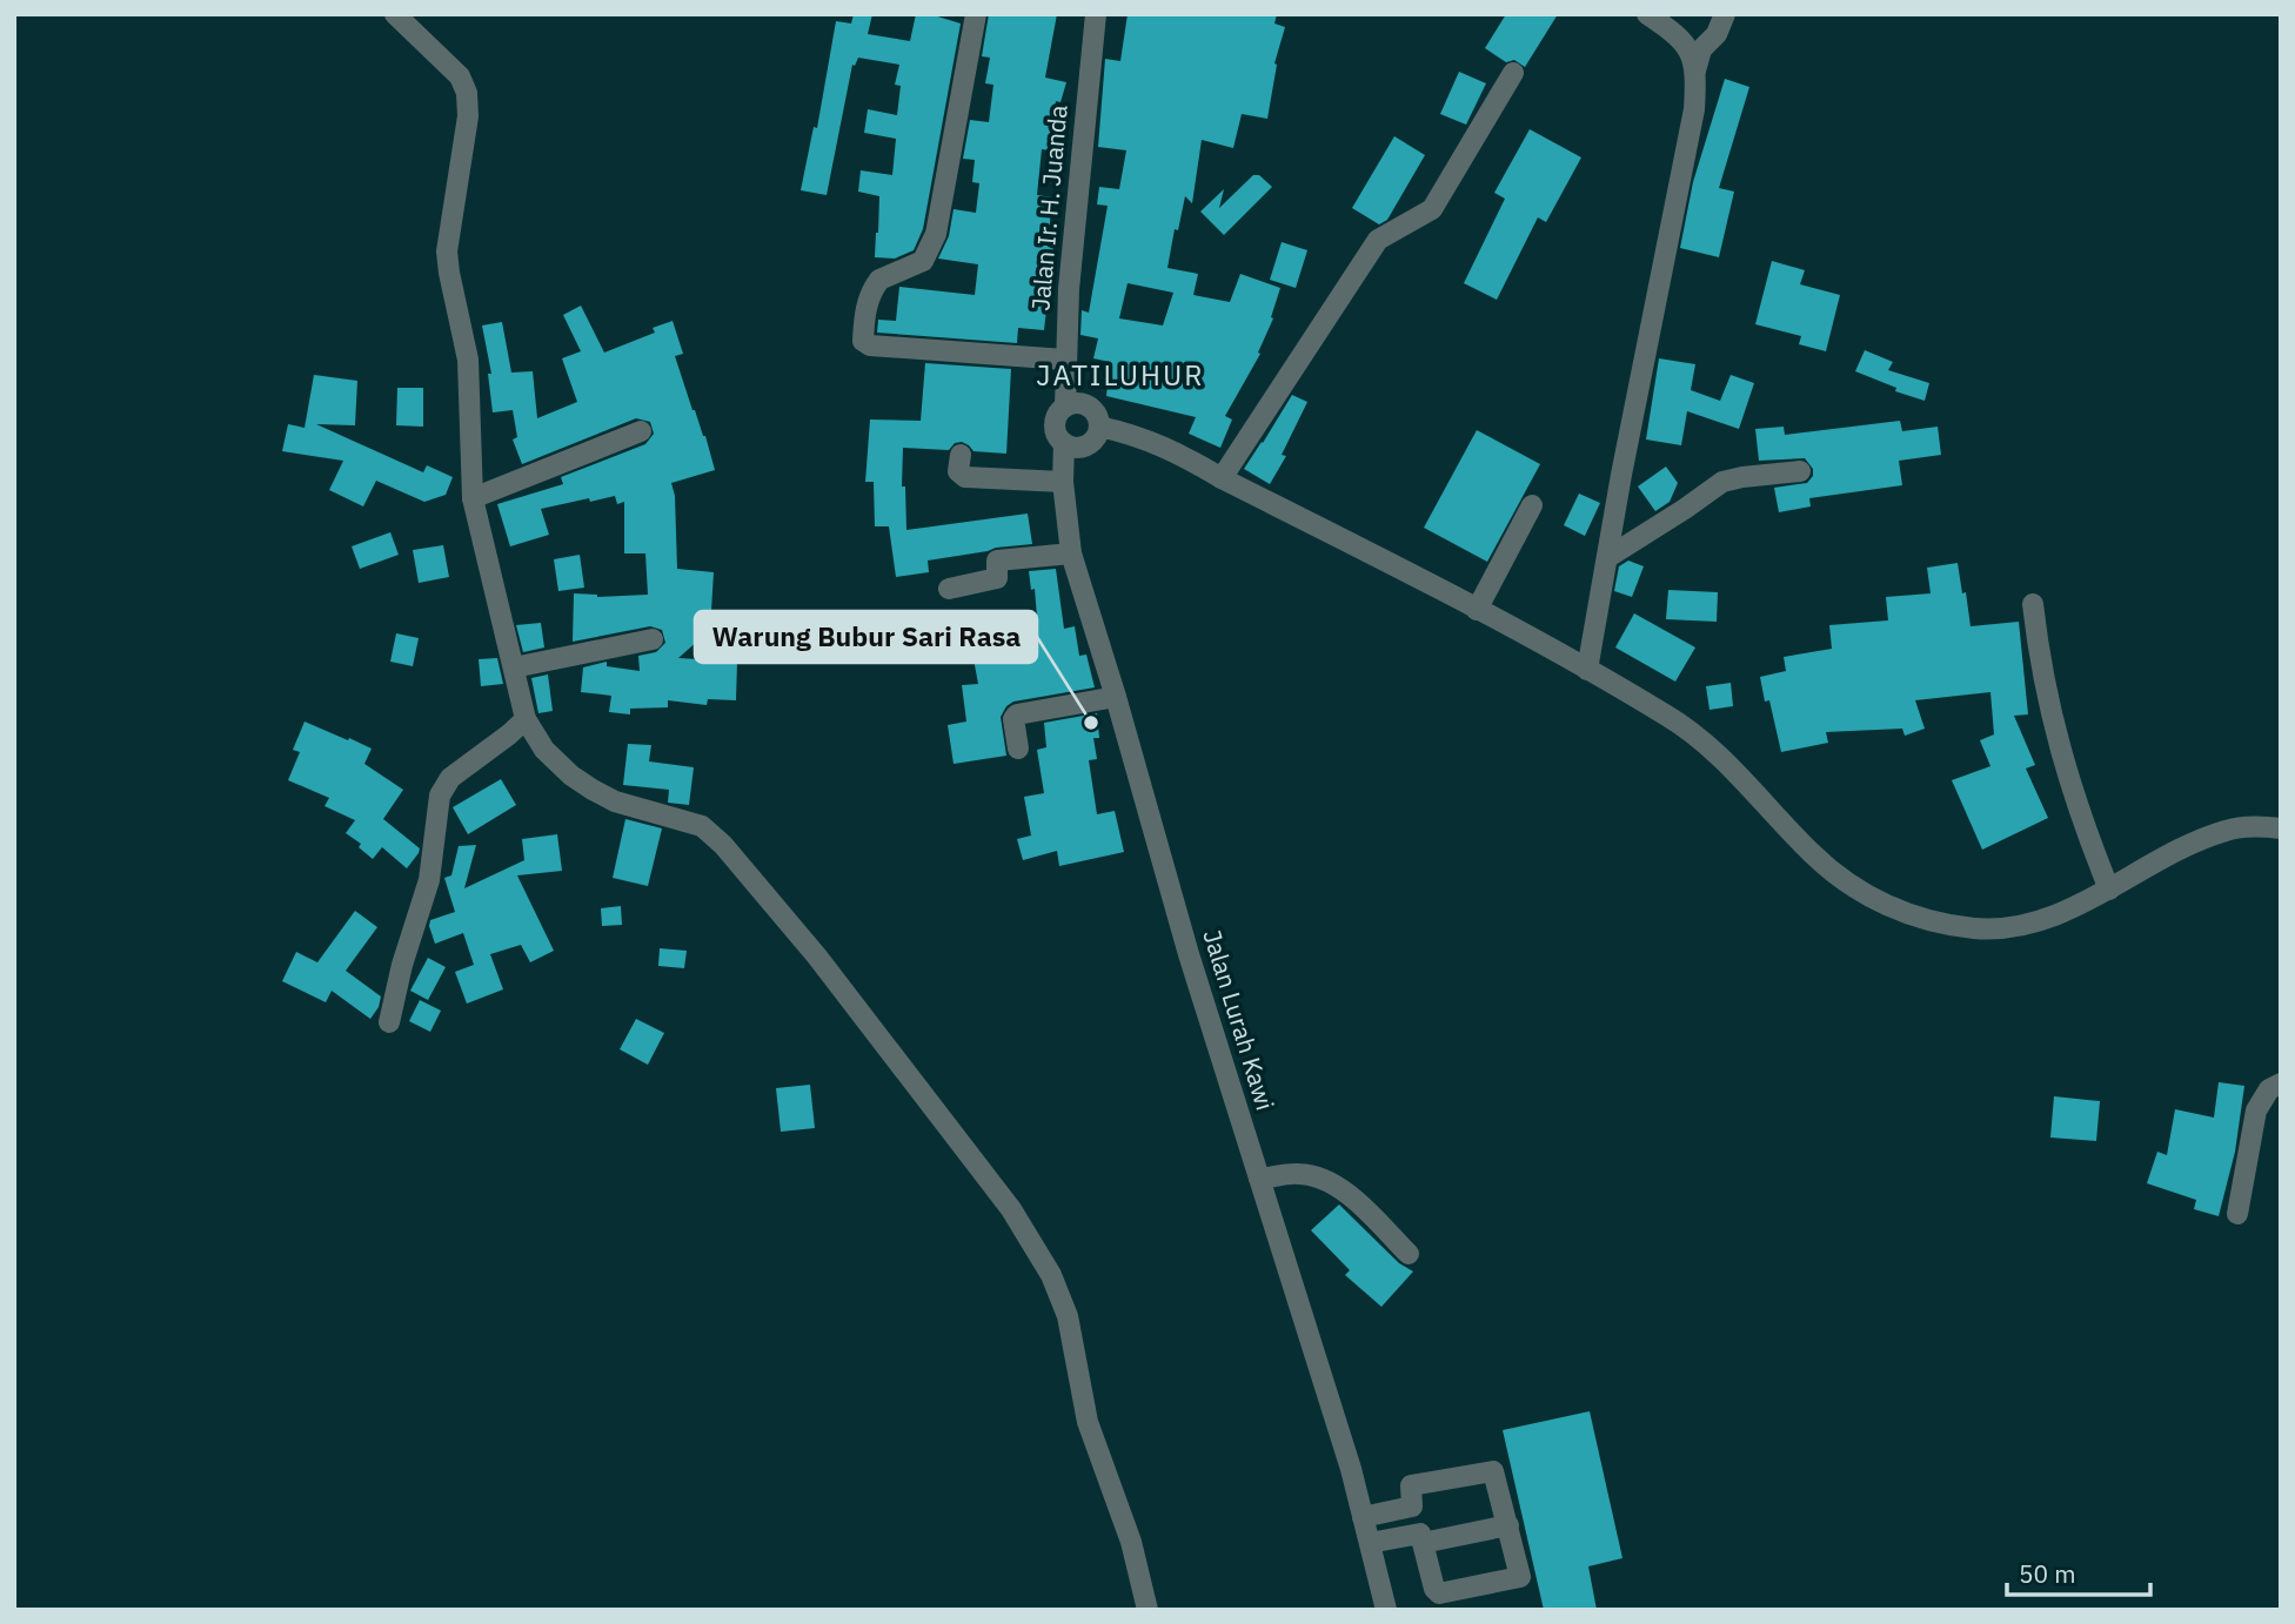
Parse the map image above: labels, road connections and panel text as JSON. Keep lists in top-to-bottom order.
{
  "streets": {
    "street": ["Jalan Ir. H. Juanda", "Jalan Lurah Kawi"]
  },
  "crossings": [
    ["Jalan Ir. H. Juanda", "Jalan Lurah Kawi"]
  ],
  "districts": ["JATILUHUR"],
  "places": ["Warung Bubur Sari Rasa"],
  "scale_bar": "50 m"
}
